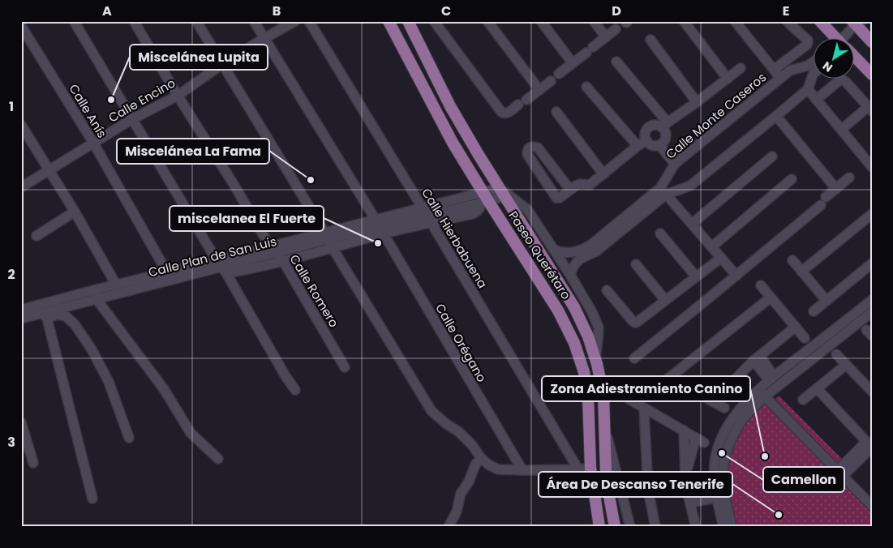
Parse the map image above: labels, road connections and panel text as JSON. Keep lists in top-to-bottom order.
{
  "streets": {
    "main road": ["Paseo Querétaro"],
    "street": [
      "Calle Encino",
      "Calle Anís",
      "Calle Monte Caseros",
      "Calle Hierbabuena",
      "Calle Plan de San Luis",
      "Calle Romero",
      "Calle Orégano"
    ]
  },
  "crossings": [
    ["Calle Encino", "Calle Anís"],
    ["Calle Encino", "Calle Romero"],
    ["Calle Encino", "Calle Orégano"],
    ["Calle Anís", "Calle Plan de San Luis"],
    ["Calle Hierbabuena", "Calle Plan de San Luis"],
    ["Paseo Querétaro", "Calle Plan de San Luis"],
    ["Calle Plan de San Luis", "Calle Romero"],
    ["Calle Plan de San Luis", "Calle Orégano"]
  ],
  "places": [
    "Miscelánea Lupita",
    "Miscelánea La Fama",
    "miscelanea El Fuerte",
    "Camellon",
    "Zona Adiestramiento Canino",
    "Área De Descanso Tenerife"
  ],
  "north": "bottom left",
  "grid": {
    "columns": [
      "A",
      "B",
      "C",
      "D",
      "E"
    ],
    "rows": ["1", "2", "3"]
  }
}
